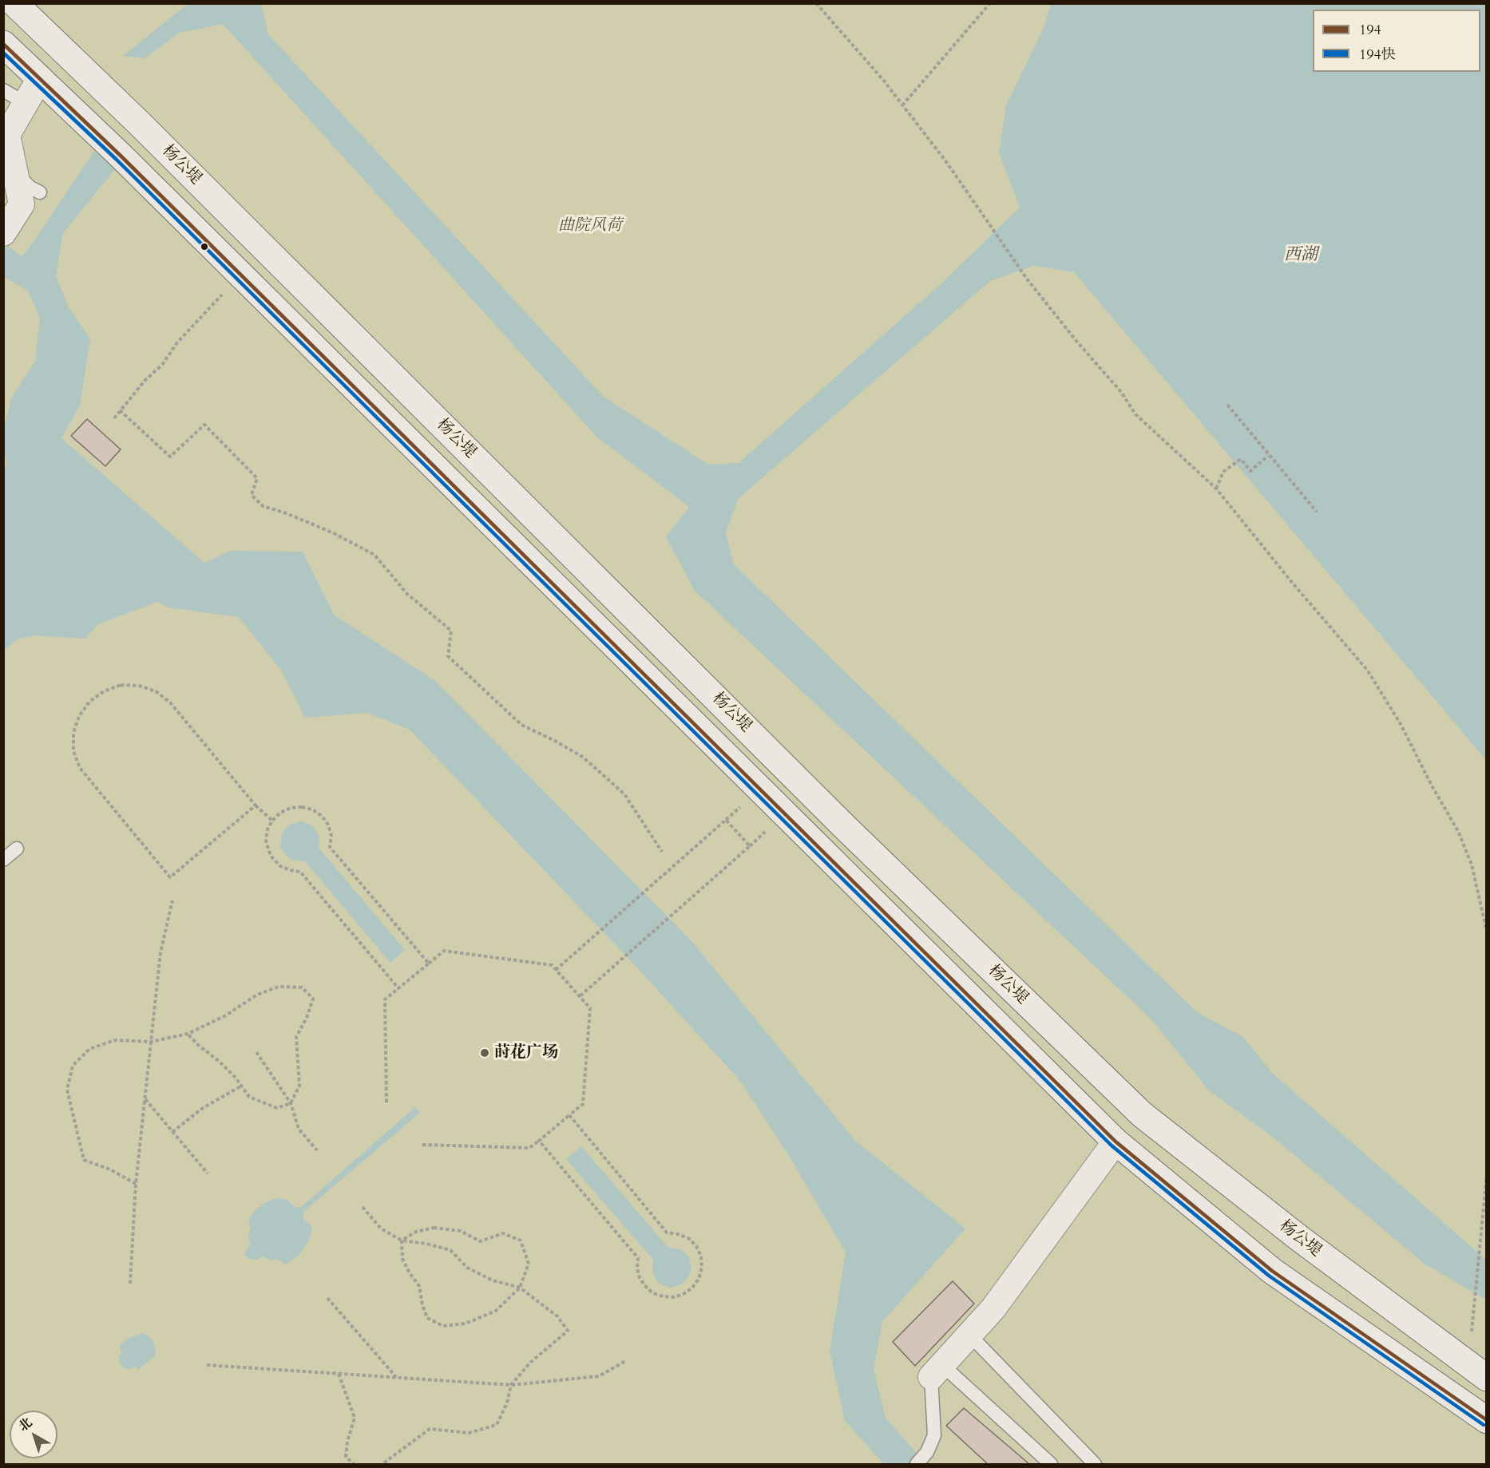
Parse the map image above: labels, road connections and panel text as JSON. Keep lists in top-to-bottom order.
{
  "streets": {
    "main road": ["杨公堤"]
  },
  "water": ["西湖"],
  "parks": ["曲院风荷"],
  "places": ["莳花广场"],
  "lines": ["transit line 194", "transit line 194快"],
  "legend": ["194", "194快"],
  "north": "top left"
}
